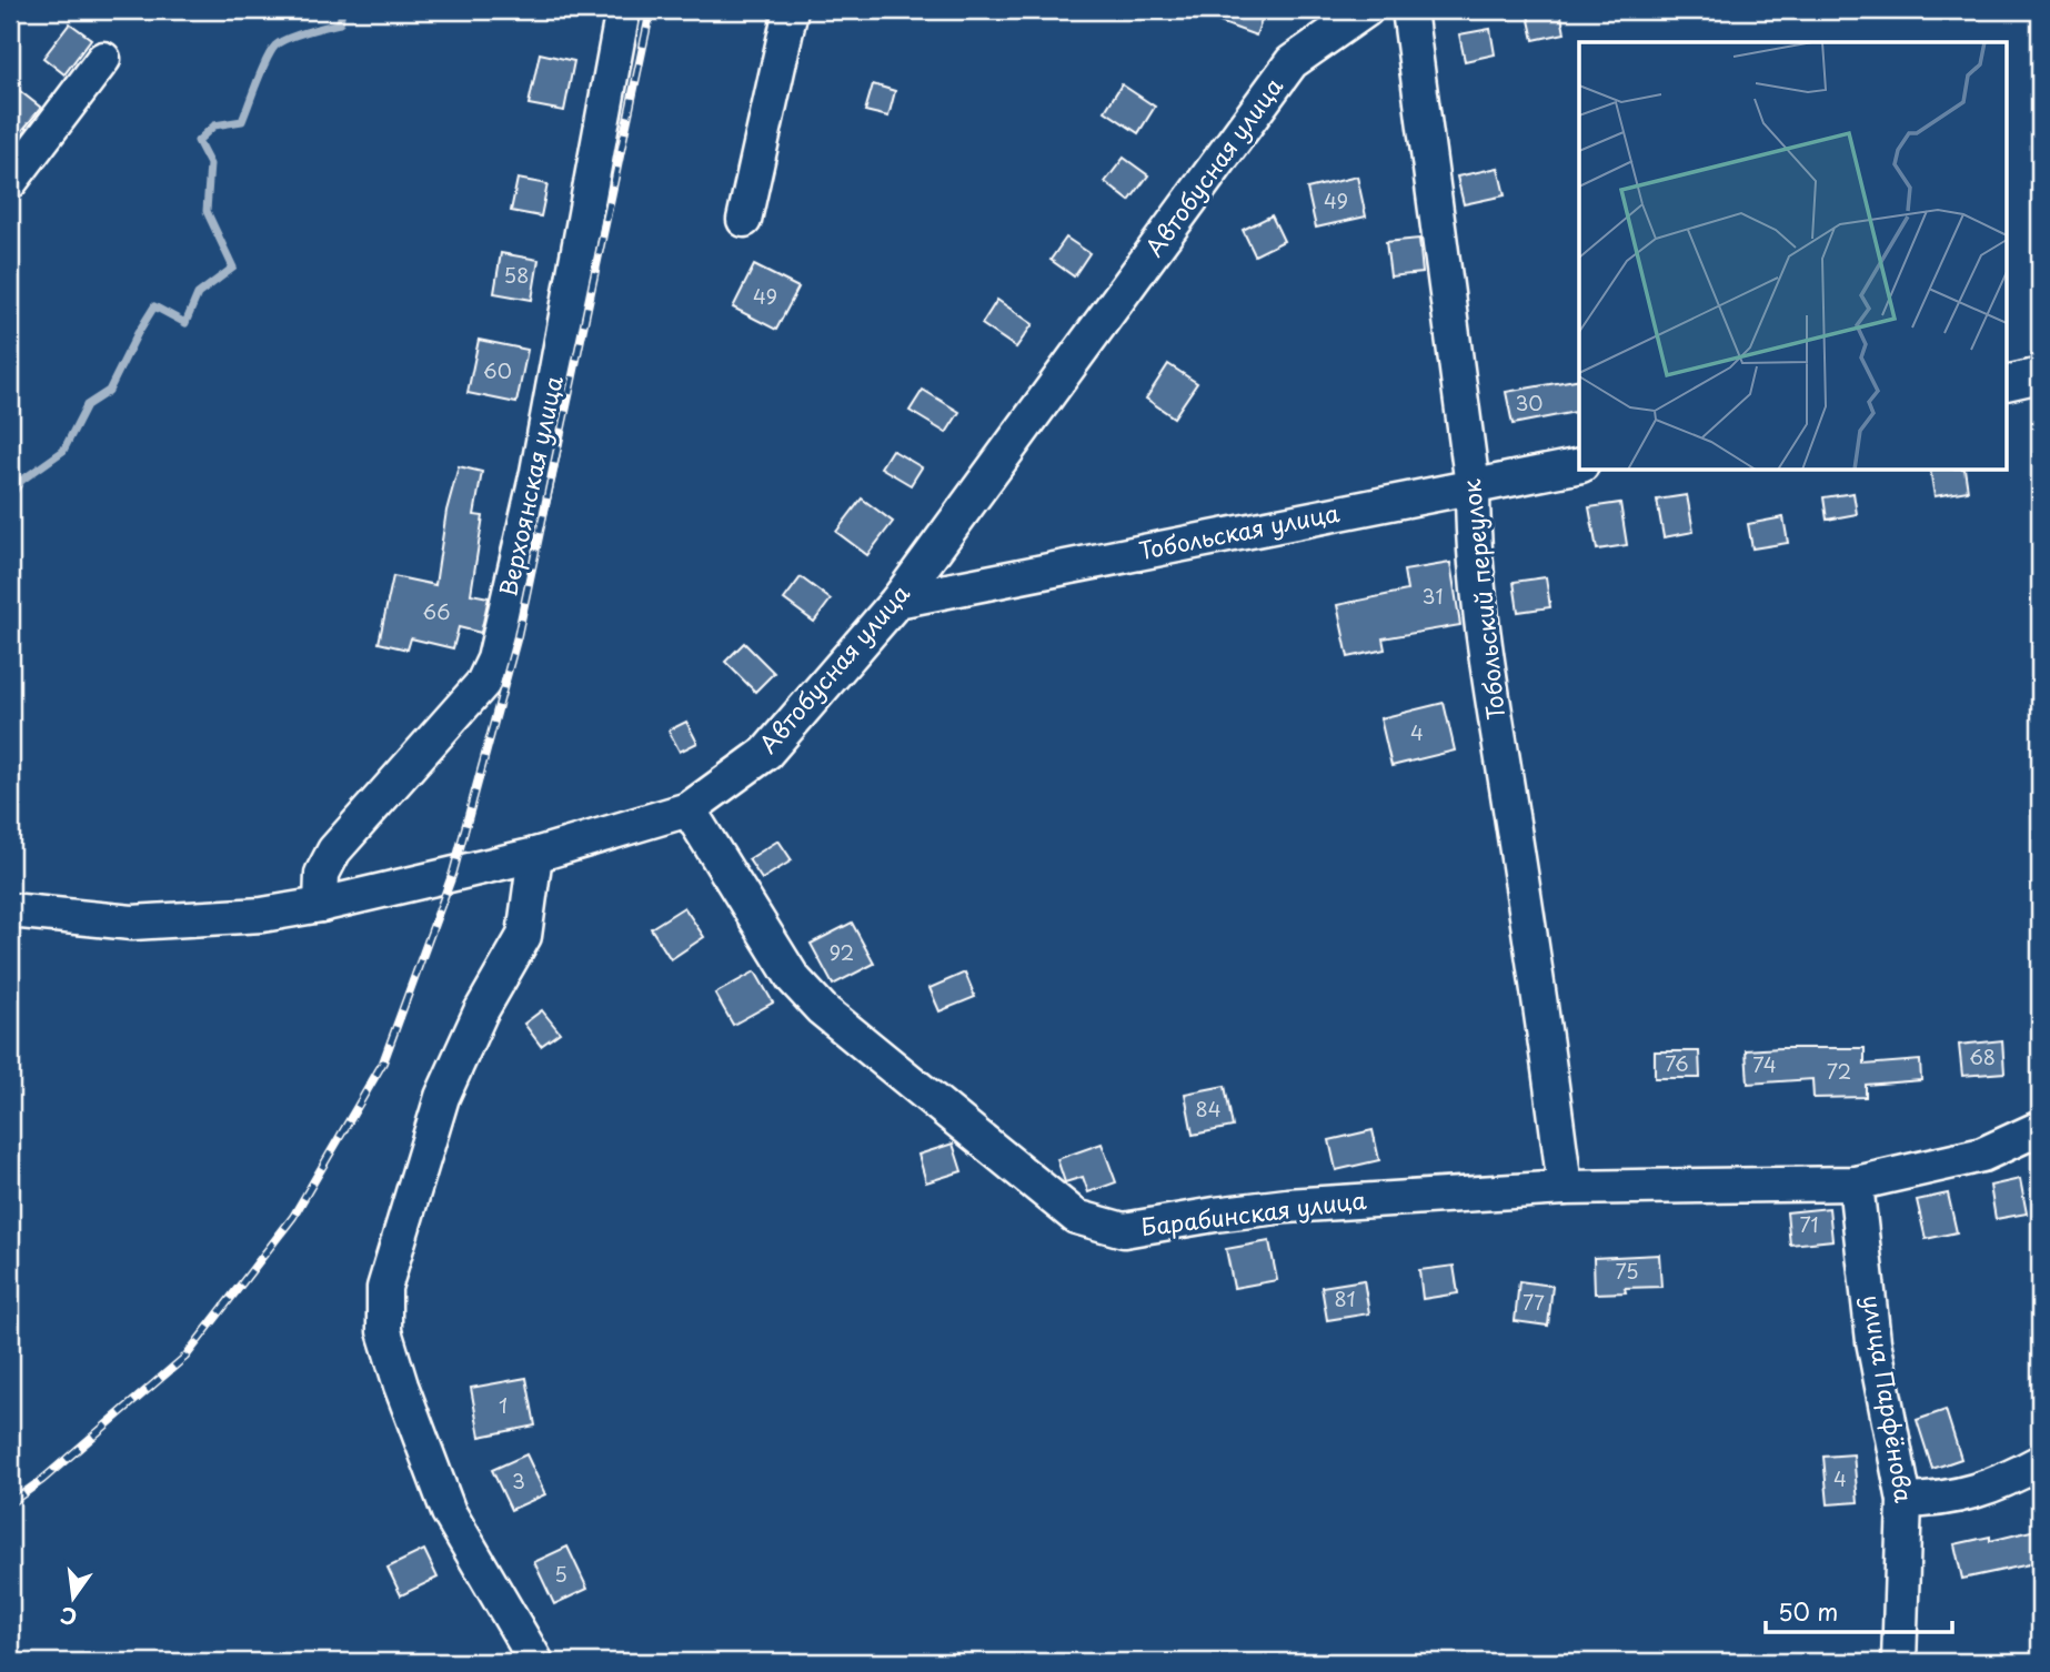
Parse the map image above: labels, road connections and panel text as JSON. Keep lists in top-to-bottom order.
{
  "streets": {
    "street": [
      "Автобусная улица",
      "Верхоянская улица",
      "Тобольская улица",
      "Тобольский переулок",
      "Барабинская улица",
      "улица Парфёнова"
    ]
  },
  "crossings": [
    ["Автобусная улица", "Верхоянская улица"],
    ["Автобусная улица", "Тобольская улица"],
    ["Автобусная улица", "Барабинская улица"],
    ["Тобольская улица", "Тобольский переулок"],
    ["Тобольский переулок", "Барабинская улица"],
    ["Барабинская улица", "улица Парфёнова"]
  ],
  "house_numbers": [
    "49",
    "58",
    "49",
    "60",
    "30",
    "31",
    "66",
    "4",
    "92",
    "68",
    "76",
    "74",
    "72",
    "84",
    "71",
    "75",
    "81",
    "77",
    "1",
    "4",
    "3",
    "5"
  ],
  "scale_bar": "50 m",
  "north": "bottom"
}
